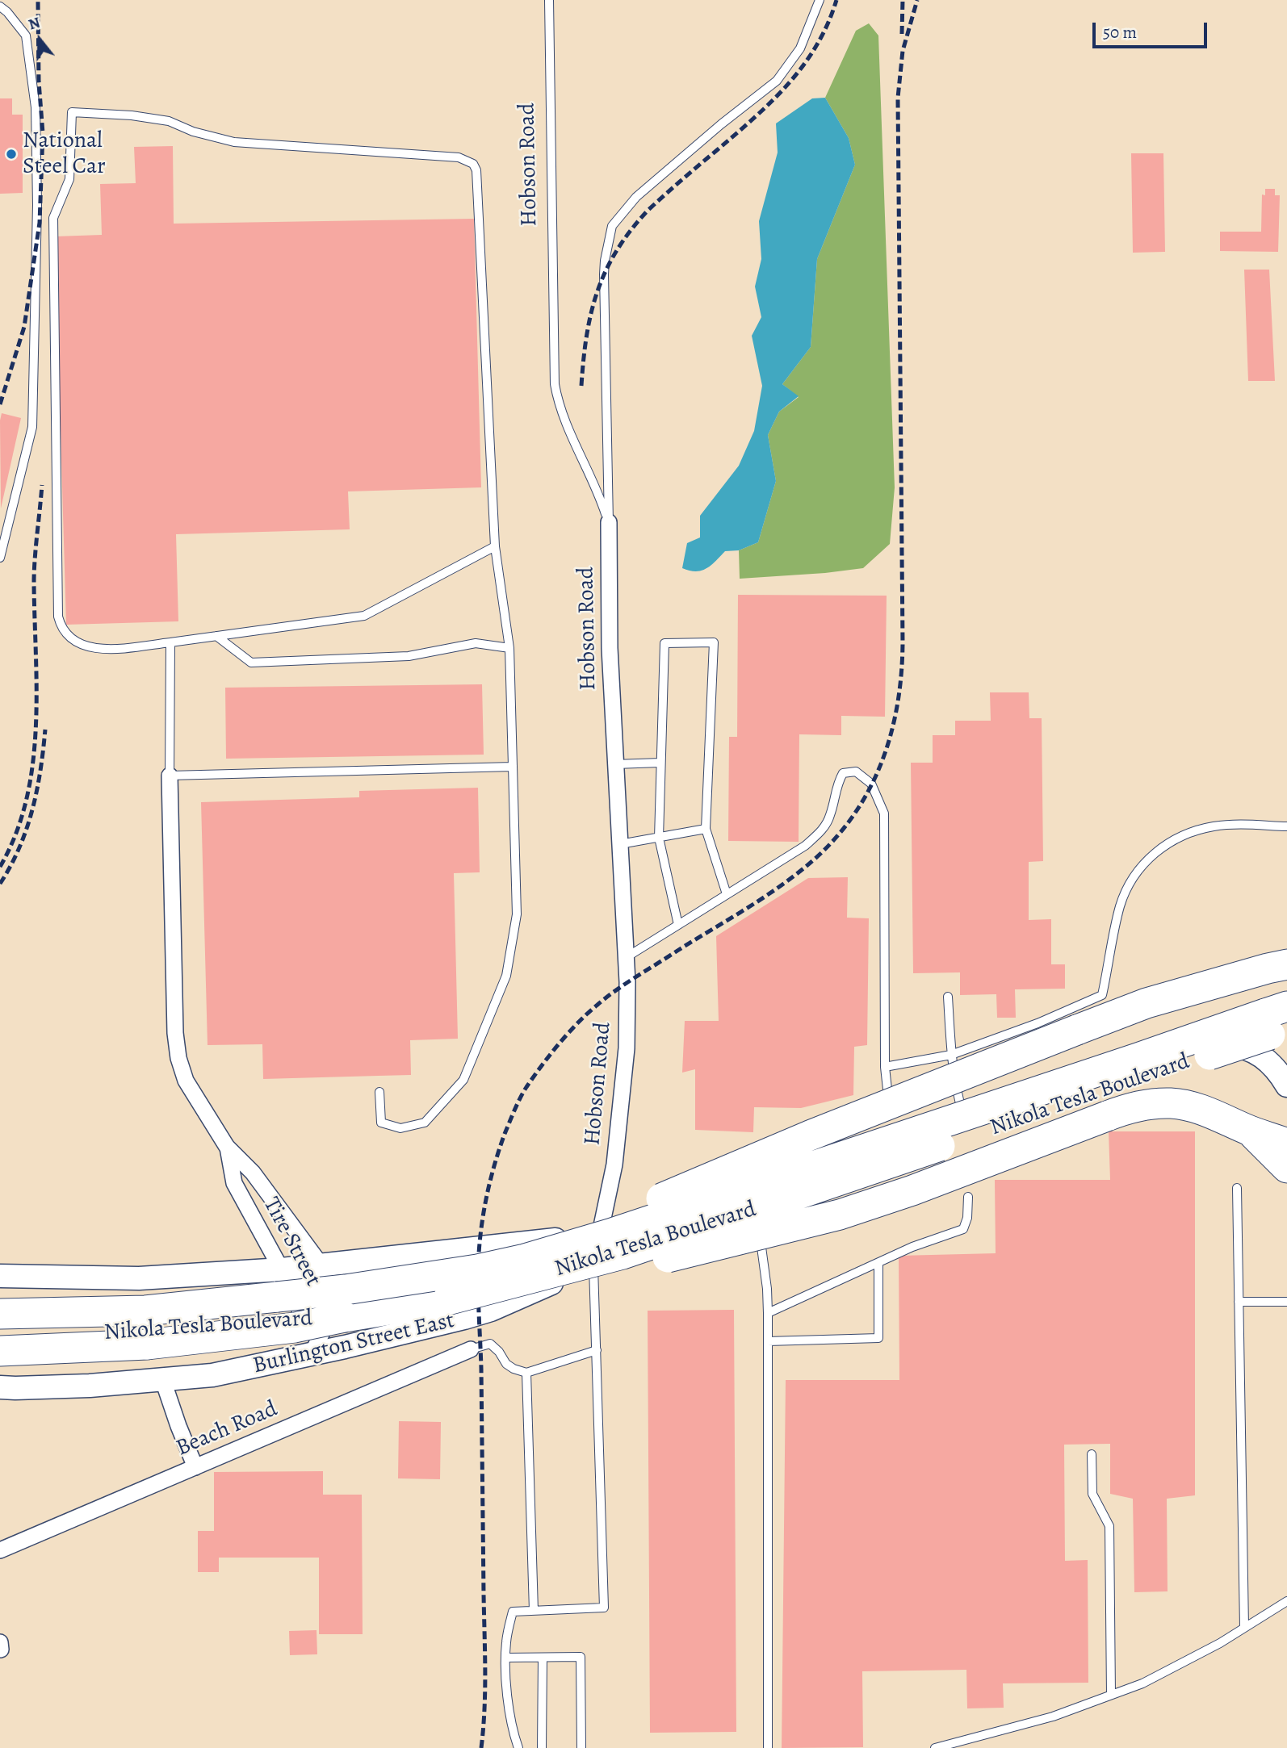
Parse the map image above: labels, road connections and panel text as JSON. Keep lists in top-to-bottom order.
{
  "streets": {
    "highway": ["Nikola Tesla Boulevard"],
    "main road": ["Burlington Street East"],
    "street": ["Hobson Road", "Tire Street", "Beach Road"]
  },
  "crossings": [
    ["Hobson Road", "Burlington Street East"],
    ["Nikola Tesla Boulevard", "Tire Street"],
    ["Nikola Tesla Boulevard", "Burlington Street East"],
    ["Tire Street", "Burlington Street East"]
  ],
  "places": ["National Steel Car"],
  "scale_bar": "50 m",
  "north": "top"
}
